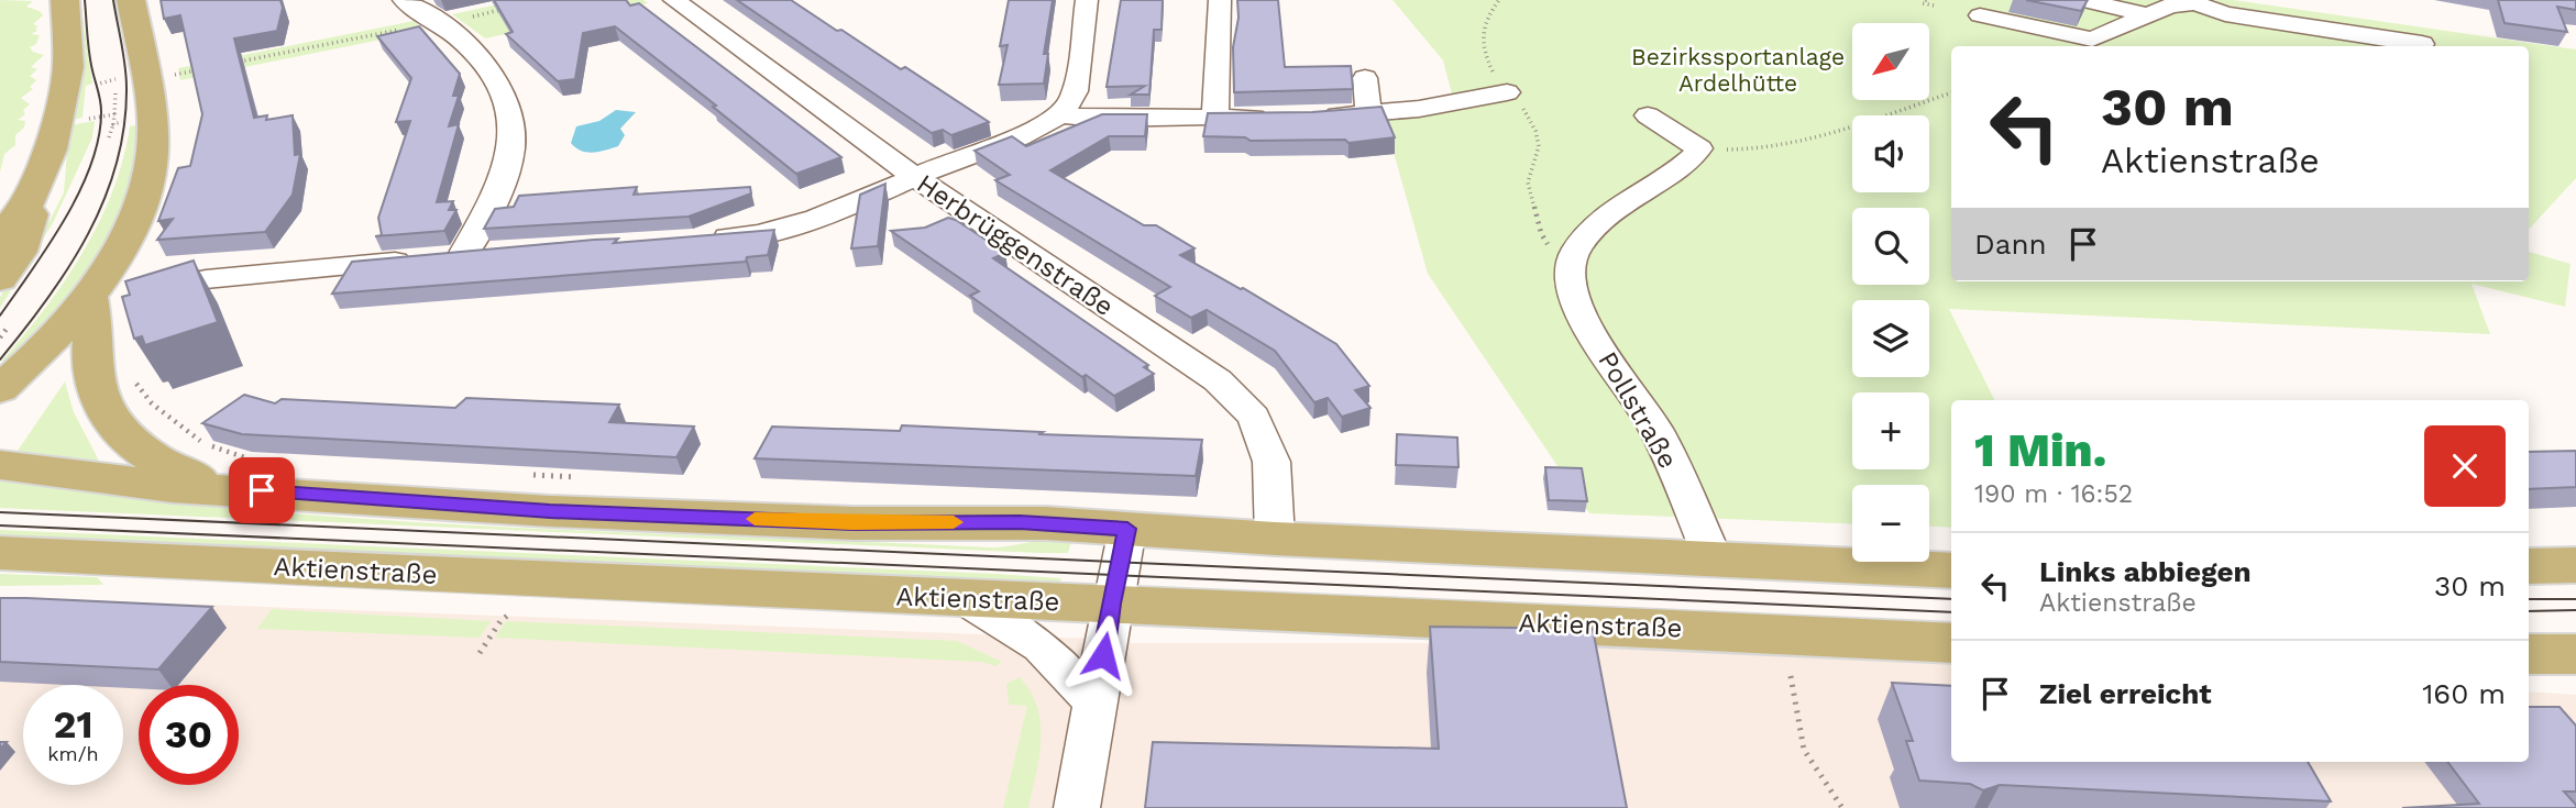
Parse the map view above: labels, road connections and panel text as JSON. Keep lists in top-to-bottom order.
{
  "streets": {
    "main road": ["Aktienstraße"],
    "street": ["Herbrüggenstraße", "Pollstraße"]
  },
  "parks": ["Bezirkssportanlage Ardelhütte"],
  "north": "bottom left",
  "page": {
    "map_buttons": ["+", "−"],
    "turn": ["30 m", "Aktienstraße"],
    "then": "Dann",
    "heading": ["1 Min.", "190 m · 16:52"],
    "list": [
      {
        "name": "Links abbiegen",
        "note": "Aktienstraße",
        "value": "30 m"
      },
      {
        "name": "Ziel erreicht",
        "value": "160 m"
      }
    ],
    "speed": "21 km/h",
    "limit": "30"
  }
}
